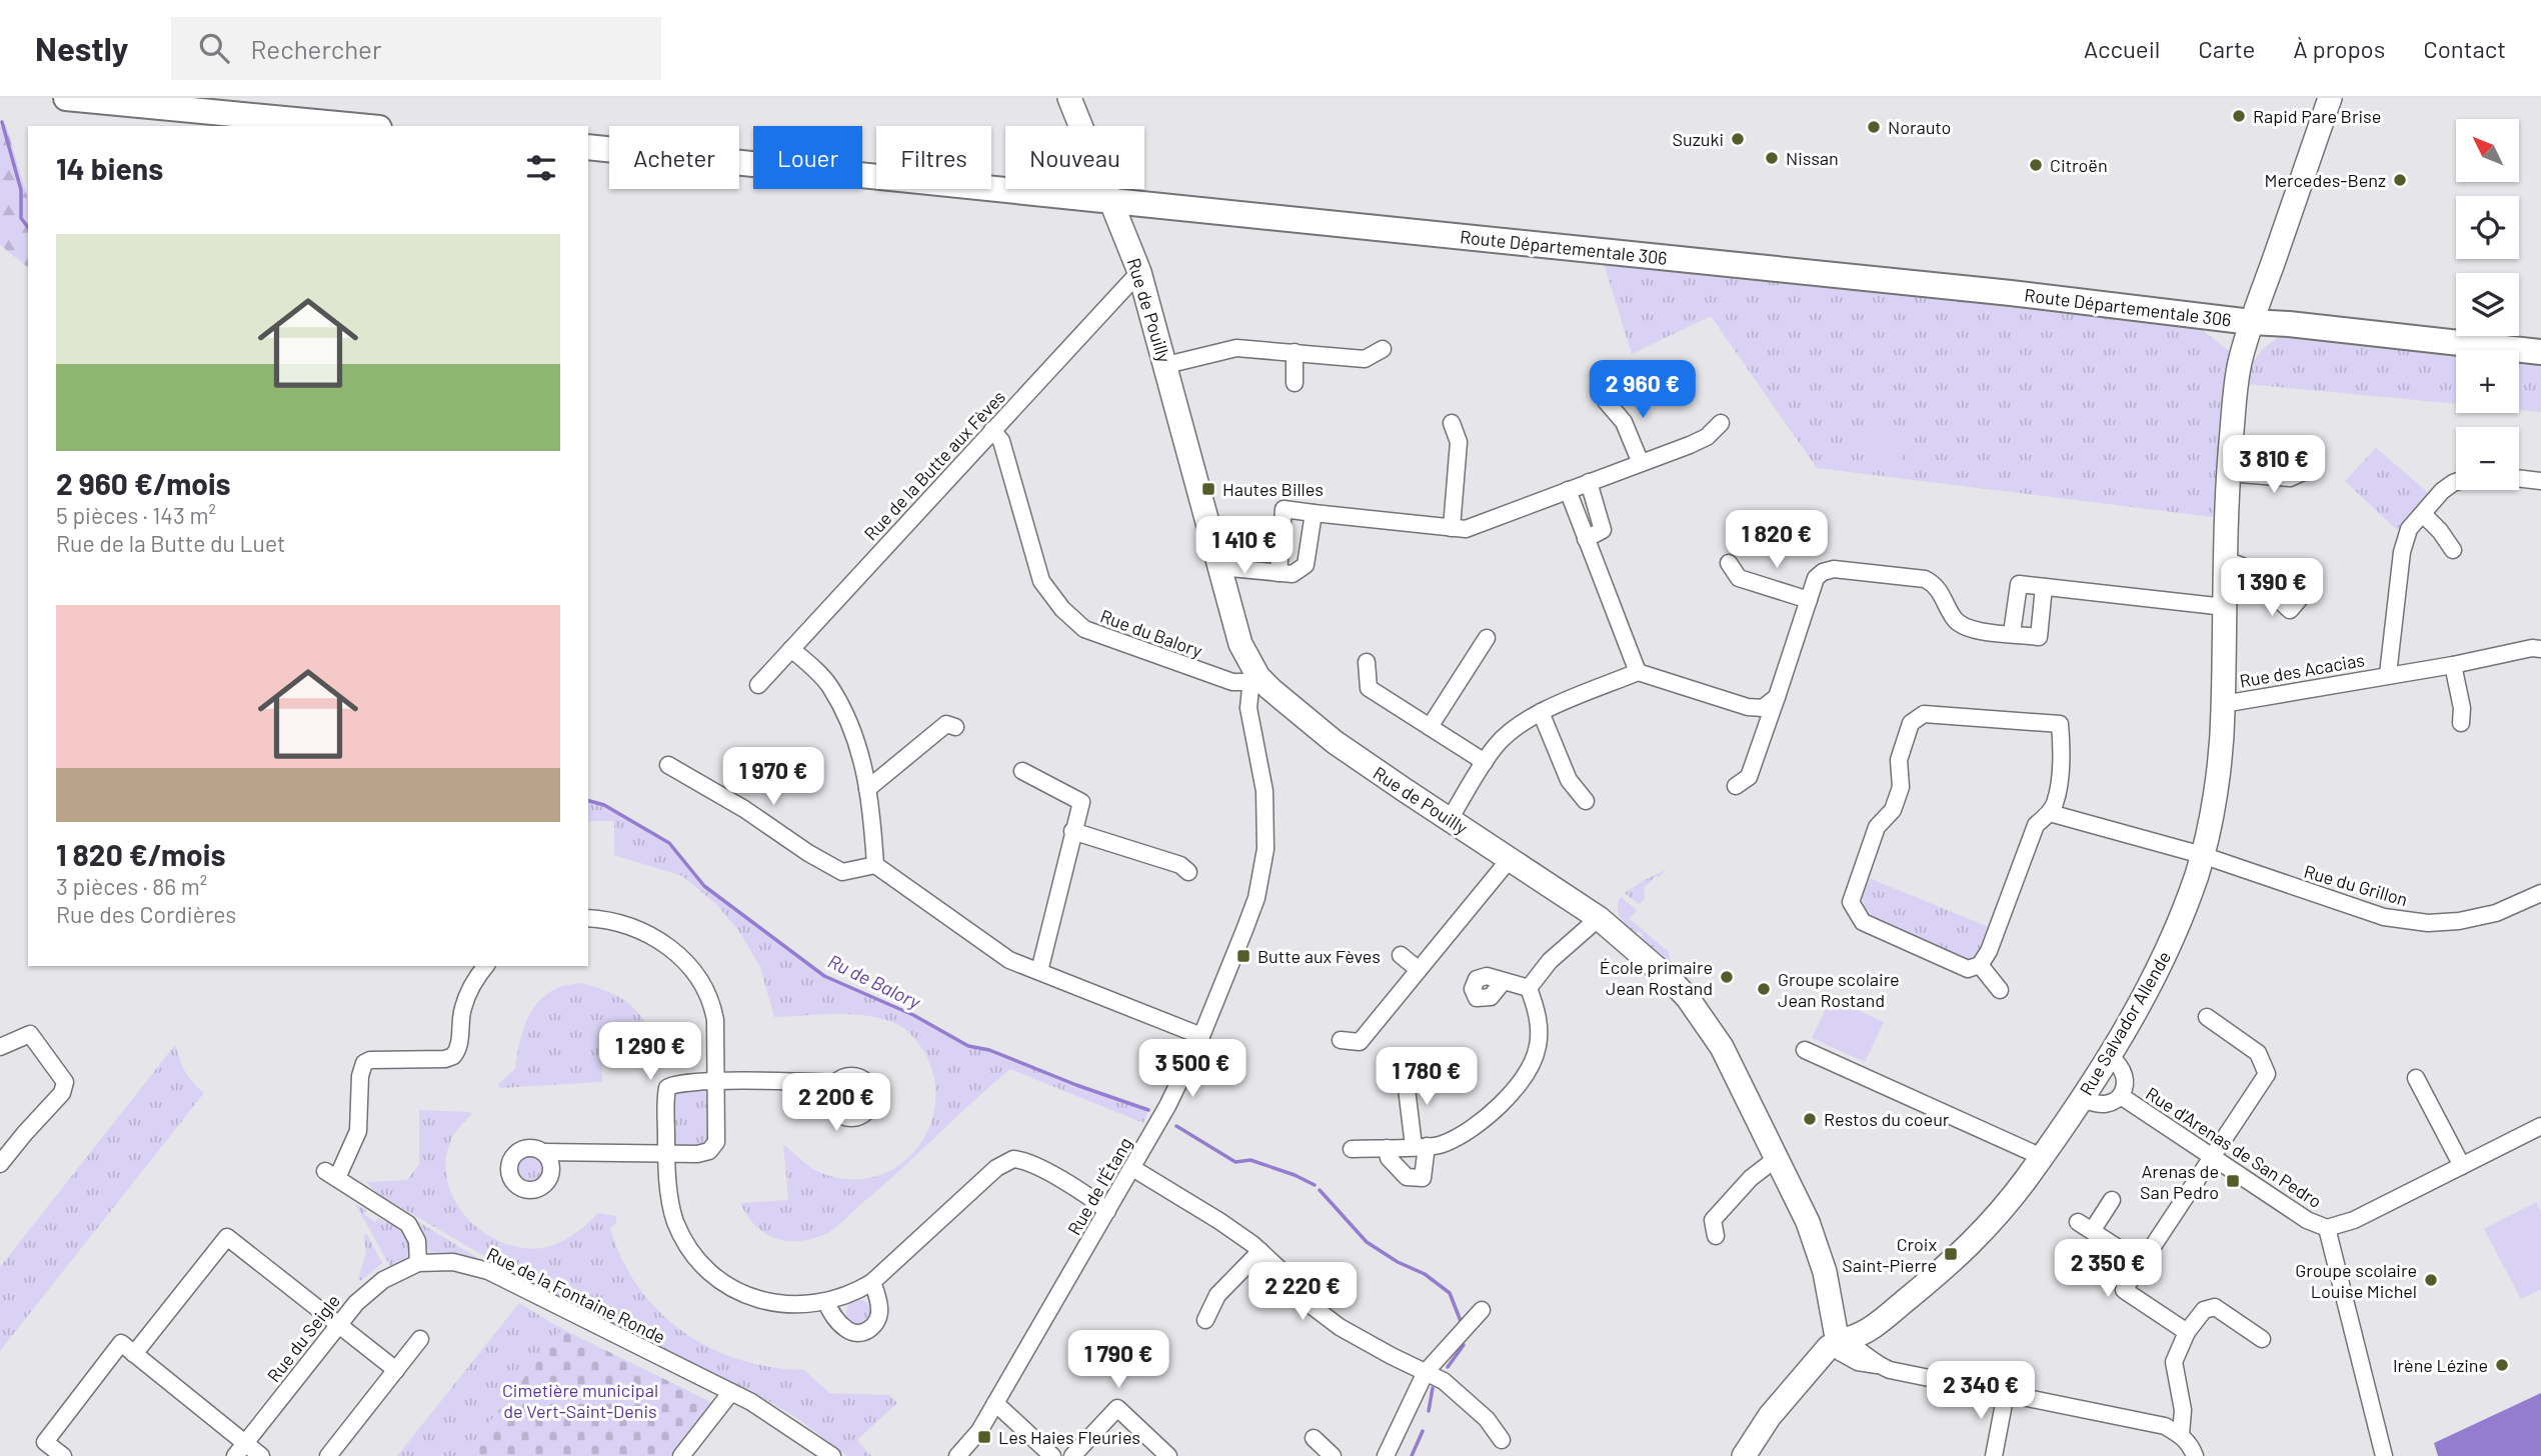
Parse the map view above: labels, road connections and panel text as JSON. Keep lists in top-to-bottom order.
{
  "streets": {
    "main road": ["Route Départementale 306"],
    "street": [
      "Rue de Pouilly",
      "Rue de la Butte aux Fèves",
      "Rue du Balory",
      "Rue des Acacias",
      "Rue du Grillon",
      "Rue Salvador Allende",
      "Rue d'Arenas de San Pedro",
      "Rue de l'Étang",
      "Rue de la Fontaine Ronde",
      "Rue du Seigle"
    ]
  },
  "crossings": [
    ["Route Départementale 306", "Rue de Pouilly"],
    ["Route Départementale 306", "Rue Salvador Allende"],
    ["Rue de Pouilly", "Rue de la Butte aux Fèves"],
    ["Rue de Pouilly", "Rue du Balory"],
    ["Rue de Pouilly", "Rue Salvador Allende"],
    ["Rue de Pouilly", "Rue de l'Étang"],
    ["Rue de la Butte aux Fèves", "Rue du Balory"],
    ["Rue du Balory", "Rue de l'Étang"],
    ["Rue des Acacias", "Rue Salvador Allende"],
    ["Rue du Grillon", "Rue Salvador Allende"],
    ["Rue Salvador Allende", "Rue d'Arenas de San Pedro"],
    ["Rue de la Fontaine Ronde", "Rue du Seigle"]
  ],
  "water": ["Ru de Balory"],
  "parks": ["Cimetière municipal de Vert-Saint-Denis"],
  "places": {
    "other": [
      "Rapid Pare Brise",
      "Norauto",
      "Suzuki",
      "Nissan",
      "Citroën",
      "Mercedes-Benz",
      "École primaire Jean Rostand",
      "Groupe scolaire Jean Rostand",
      "Restos du coeur",
      "Groupe scolaire Louise Michel",
      "Irène Lézine"
    ],
    "transit": [
      "Hautes Billes",
      "Butte aux Fèves",
      "Arenas de San Pedro",
      "Croix Saint-Pierre",
      "Les Haies Fleuries"
    ]
  },
  "north": "top left",
  "page": {
    "header": "Nestly",
    "search": "Rechercher",
    "nav": [
      "Accueil",
      "Carte",
      "À propos",
      "Contact"
    ],
    "map_buttons": ["+", "−"],
    "chip": [
      "Acheter",
      "Louer",
      "Filtres",
      "Nouveau"
    ],
    "heading": "14 biens",
    "list": [
      {
        "name": "2 960 €/mois",
        "note": "5 pièces · 143 m² · Rue de la Butte du Luet"
      },
      {
        "name": "1 820 €/mois",
        "note": "3 pièces · 86 m² · Rue des Cordières"
      }
    ],
    "price": [
      "2 960 €",
      "3 810 €",
      "1 820 €",
      "1 410 €",
      "1 390 €",
      "1 970 €",
      "1 290 €",
      "3 500 €",
      "1 780 €",
      "2 200 €",
      "2 350 €",
      "2 220 €",
      "1 790 €",
      "2 340 €"
    ]
  }
}
